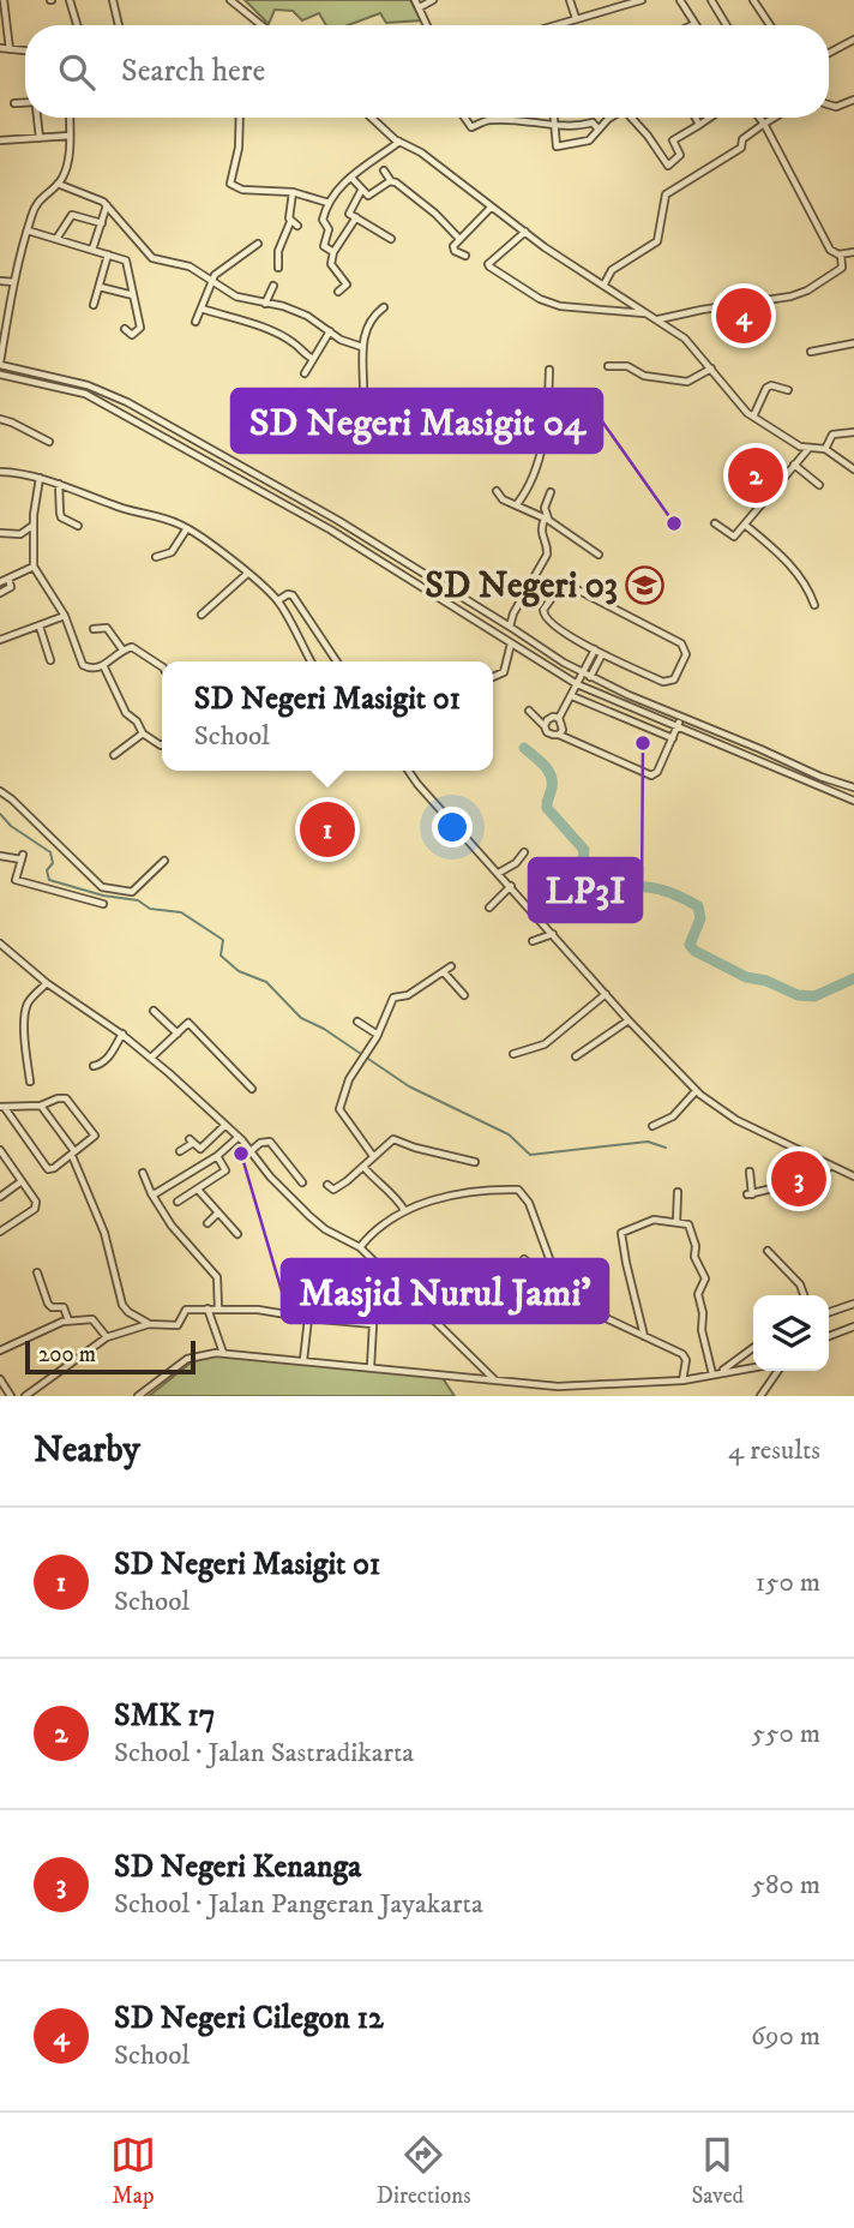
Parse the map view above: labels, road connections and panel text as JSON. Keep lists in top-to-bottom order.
{
  "places": {
    "other": ["SD Negeri Masigit 04", "LP3I", "Masjid Nurul Jami'"],
    "school or university": ["SD Negeri 03"]
  },
  "scale_bar": "200 m",
  "page": {
    "search": "Search here",
    "pins": [
      "4",
      "2",
      "1",
      "3"
    ],
    "popup": ["SD Negeri Masigit 01", "School"],
    "scale": "200 m",
    "heading": ["Nearby", "4 results"],
    "list": [
      {
        "mark": "1",
        "name": "SD Negeri Masigit 01",
        "note": "School",
        "value": "150 m"
      },
      {
        "mark": "2",
        "name": "SMK 17",
        "note": "School · Jalan Sastradikarta",
        "value": "550 m"
      },
      {
        "mark": "3",
        "name": "SD Negeri Kenanga",
        "note": "School · Jalan Pangeran Jayakarta",
        "value": "580 m"
      },
      {
        "mark": "4",
        "name": "SD Negeri Cilegon 12",
        "note": "School",
        "value": "690 m"
      }
    ],
    "nav": ["Map", "Directions", "Saved"]
  }
}
